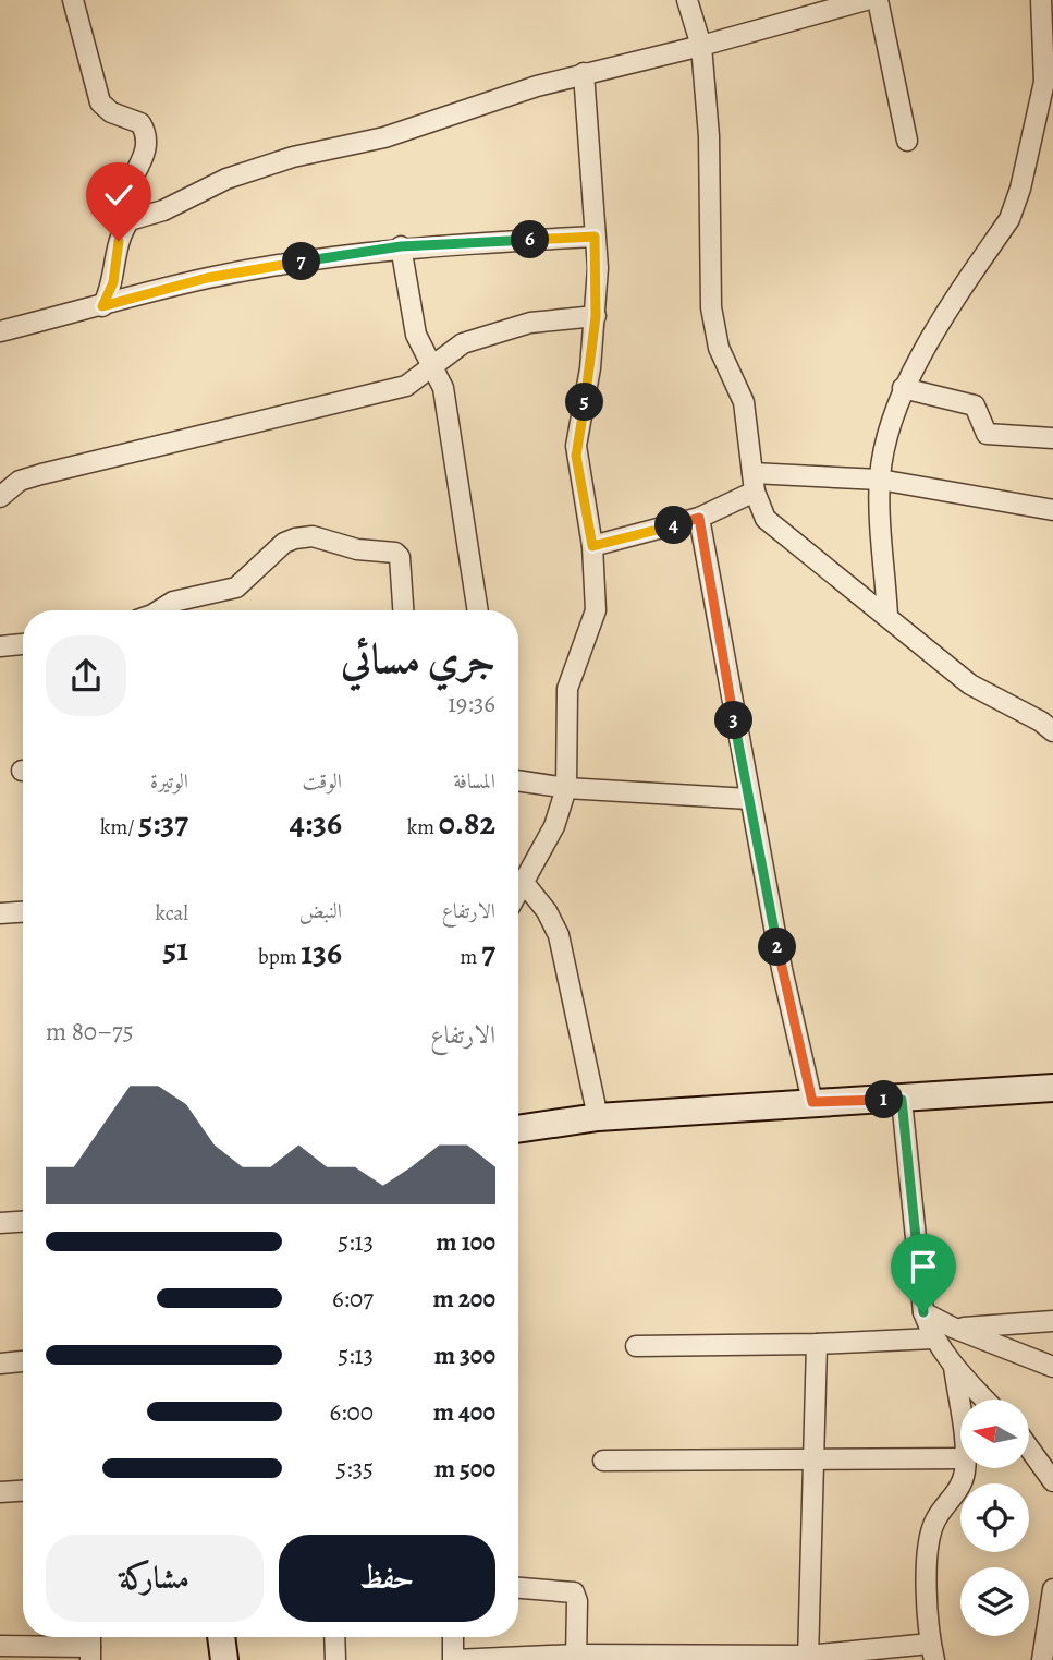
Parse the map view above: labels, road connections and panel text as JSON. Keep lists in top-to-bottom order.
{
  "north": "left",
  "page": {
    "pins": [
      "6",
      "7",
      "5",
      "4",
      "3",
      "2",
      "1"
    ],
    "heading": ["جري مسائي", "19:36"],
    "stats": [
      ["المسافة", "0.82 km"],
      ["الوقت", "4:36"],
      ["الوتيرة", "5:37 /km"],
      ["الارتفاع", "7 m"],
      ["النبض", "136 bpm"],
      ["kcal", "51"]
    ],
    "chart": ["الارتفاع", "75–80 m"],
    "list": [
      {
        "name": "100 m",
        "note": "5:13"
      },
      {
        "name": "200 m",
        "note": "6:07"
      },
      {
        "name": "300 m",
        "note": "5:13"
      },
      {
        "name": "400 m",
        "note": "6:00"
      },
      {
        "name": "500 m",
        "note": "5:35"
      }
    ],
    "buttons": ["حفظ", "مشاركة"]
  }
}
